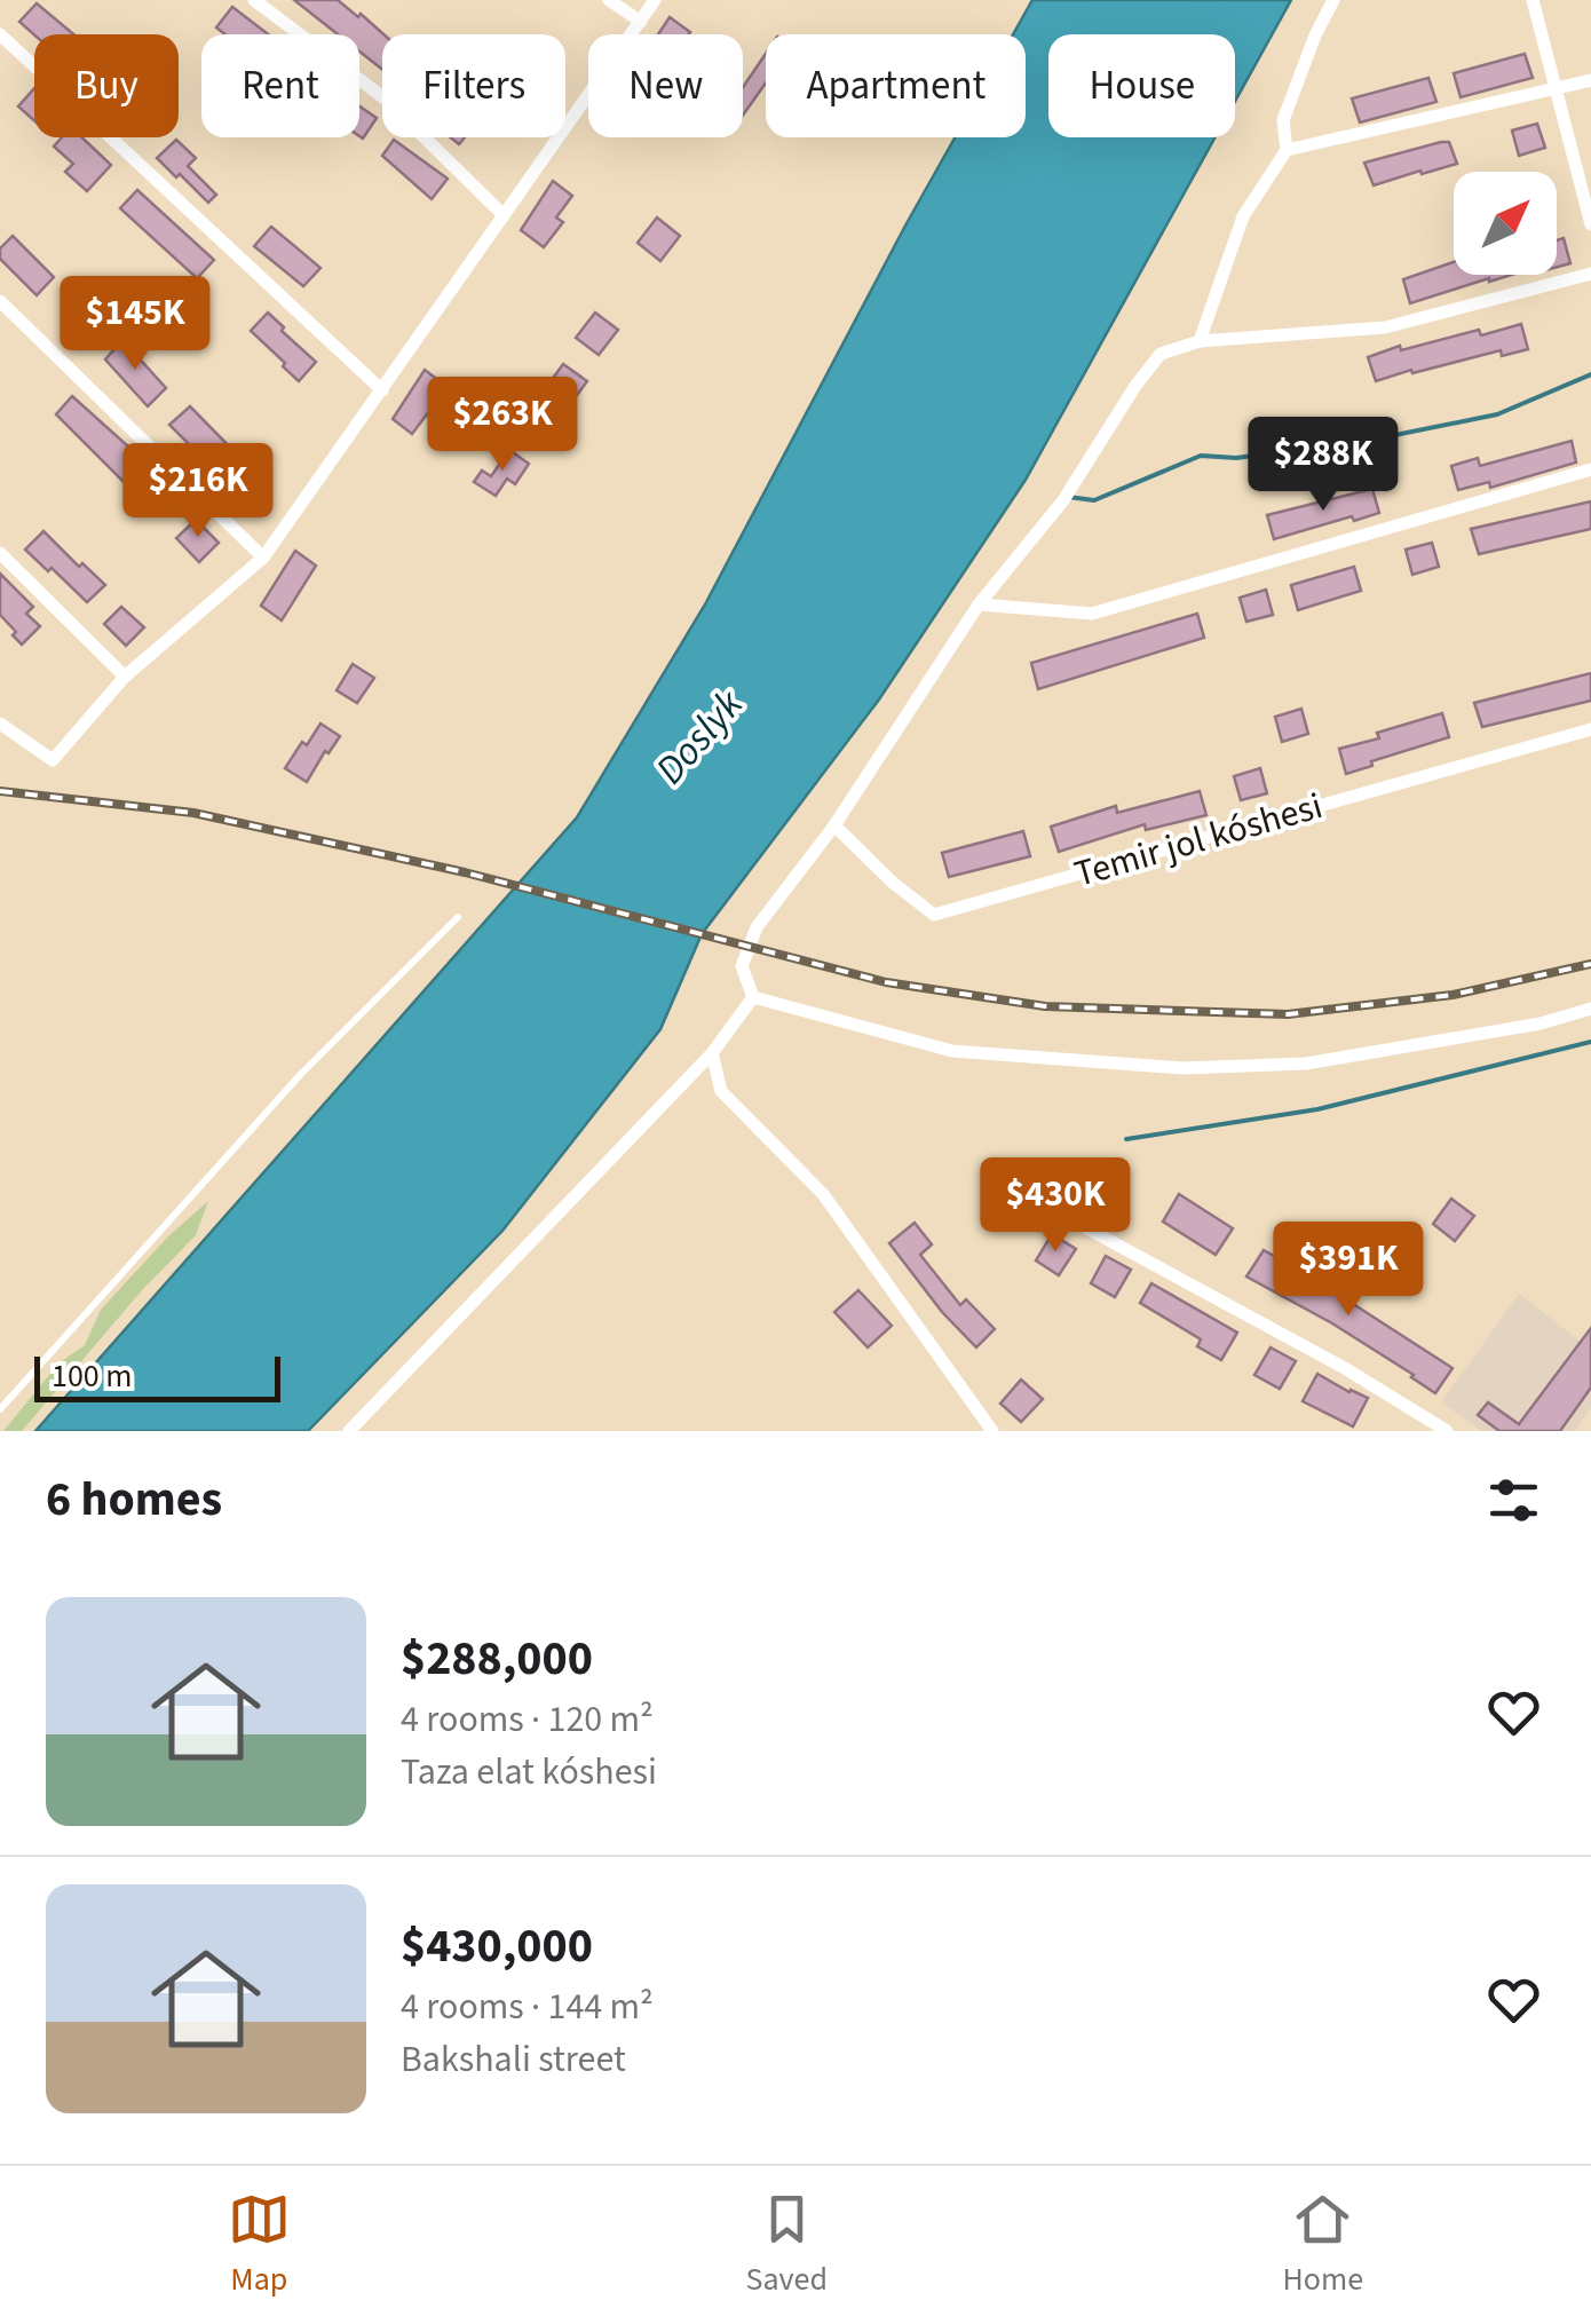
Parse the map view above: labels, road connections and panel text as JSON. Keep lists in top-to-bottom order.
{
  "streets": {
    "street": ["Temir jol kóshesi"]
  },
  "water": ["Doslyk"],
  "scale_bar": "100 m",
  "north": "top right",
  "page": {
    "chip": [
      "Buy",
      "Rent",
      "Filters",
      "New",
      "Apartment",
      "House"
    ],
    "price": [
      "$145K",
      "$263K",
      "$288K",
      "$216K",
      "$430K",
      "$391K"
    ],
    "scale": "100 m",
    "heading": "6 homes",
    "list": [
      {
        "name": "$288,000",
        "note": "4 rooms · 120 m² · Taza elat kóshesi"
      },
      {
        "name": "$430,000",
        "note": "4 rooms · 144 m² · Bakshali street"
      }
    ],
    "tabs": ["Map", "Saved", "Home"]
  }
}
